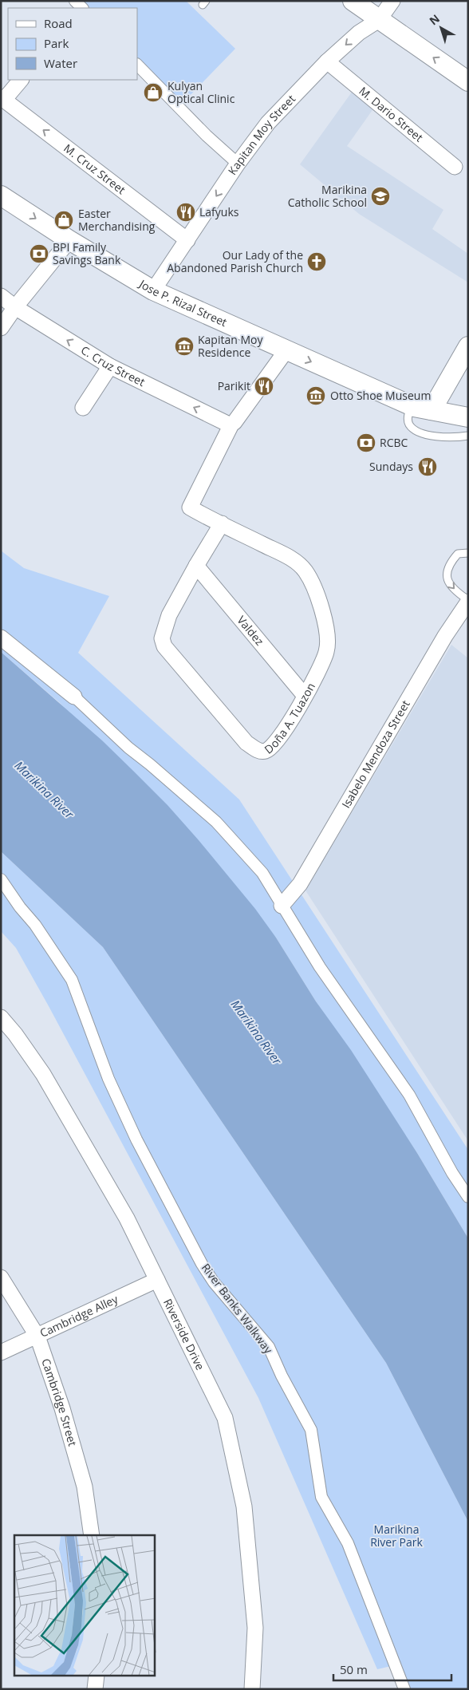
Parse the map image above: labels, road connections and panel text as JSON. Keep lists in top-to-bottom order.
{
  "streets": {
    "street": [
      "M. Dario Street",
      "Kapitan Moy Street",
      "M. Cruz Street",
      "Jose P. Rizal Street",
      "C. Cruz Street",
      "Valdez",
      "Doña A. Tuazon",
      "Isabelo Mendoza Street",
      "River Banks Walkway",
      "Cambridge Alley",
      "Riverside Drive",
      "Cambridge Street"
    ]
  },
  "crossings": [
    ["M. Dario Street", "Kapitan Moy Street"],
    ["Kapitan Moy Street", "M. Cruz Street"],
    ["Kapitan Moy Street", "Jose P. Rizal Street"],
    ["C. Cruz Street", "Doña A. Tuazon"],
    ["Valdez", "Doña A. Tuazon"],
    ["Cambridge Alley", "Riverside Drive"],
    ["Cambridge Alley", "Cambridge Street"]
  ],
  "one_way": ["Kapitan Moy Street", "Jose P. Rizal Street", "C. Cruz Street"],
  "water": ["Marikina River"],
  "parks": ["Marikina River Park"],
  "places": {
    "shop": ["Kulyan Optical Clinic", "Easter Merchandising"],
    "school or university": ["Marikina Catholic School"],
    "restaurant": ["Lafyuks", "Parikit", "Sundays"],
    "bank": ["BPI Family Savings Bank", "RCBC"],
    "church": ["Our Lady of the Abandoned Parish Church"],
    "museum": ["Kapitan Moy Residence", "Otto Shoe Museum"]
  },
  "legend": ["Road", "Park", "Water"],
  "scale_bar": "50 m",
  "north": "top left"
}
